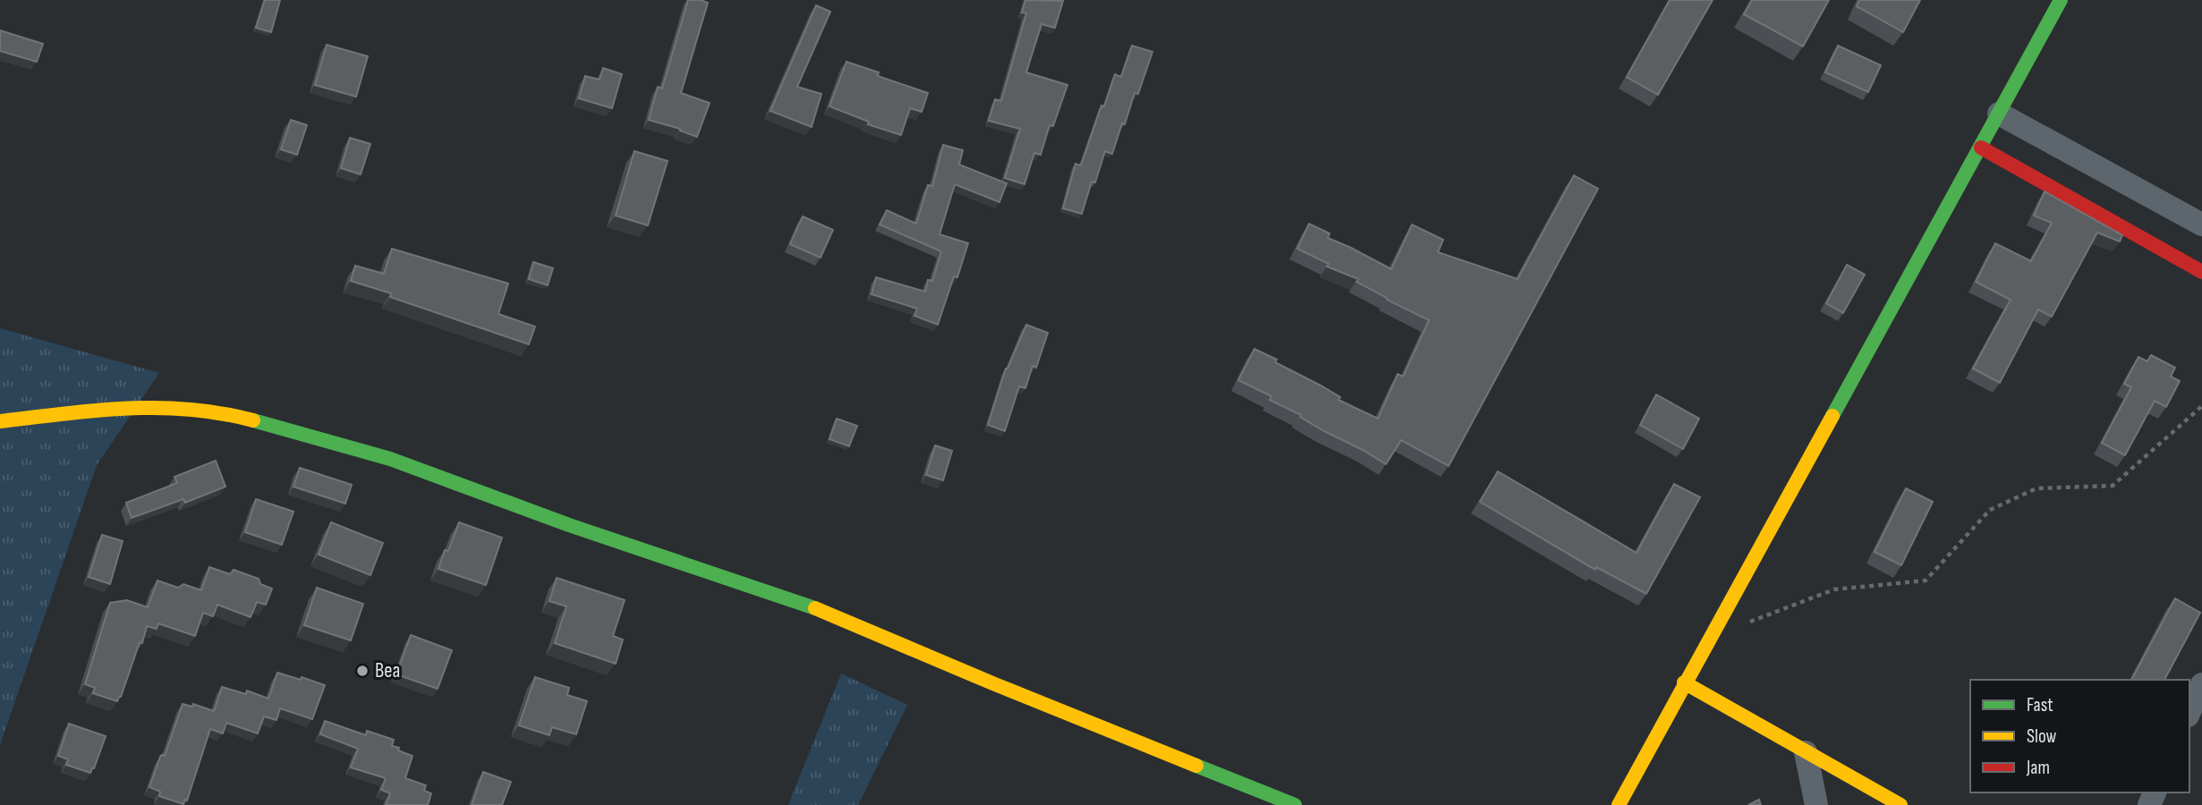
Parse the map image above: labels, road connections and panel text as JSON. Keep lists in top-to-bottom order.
{
  "places": ["Bea"],
  "legend": ["Fast", "Slow", "Jam"]
}
